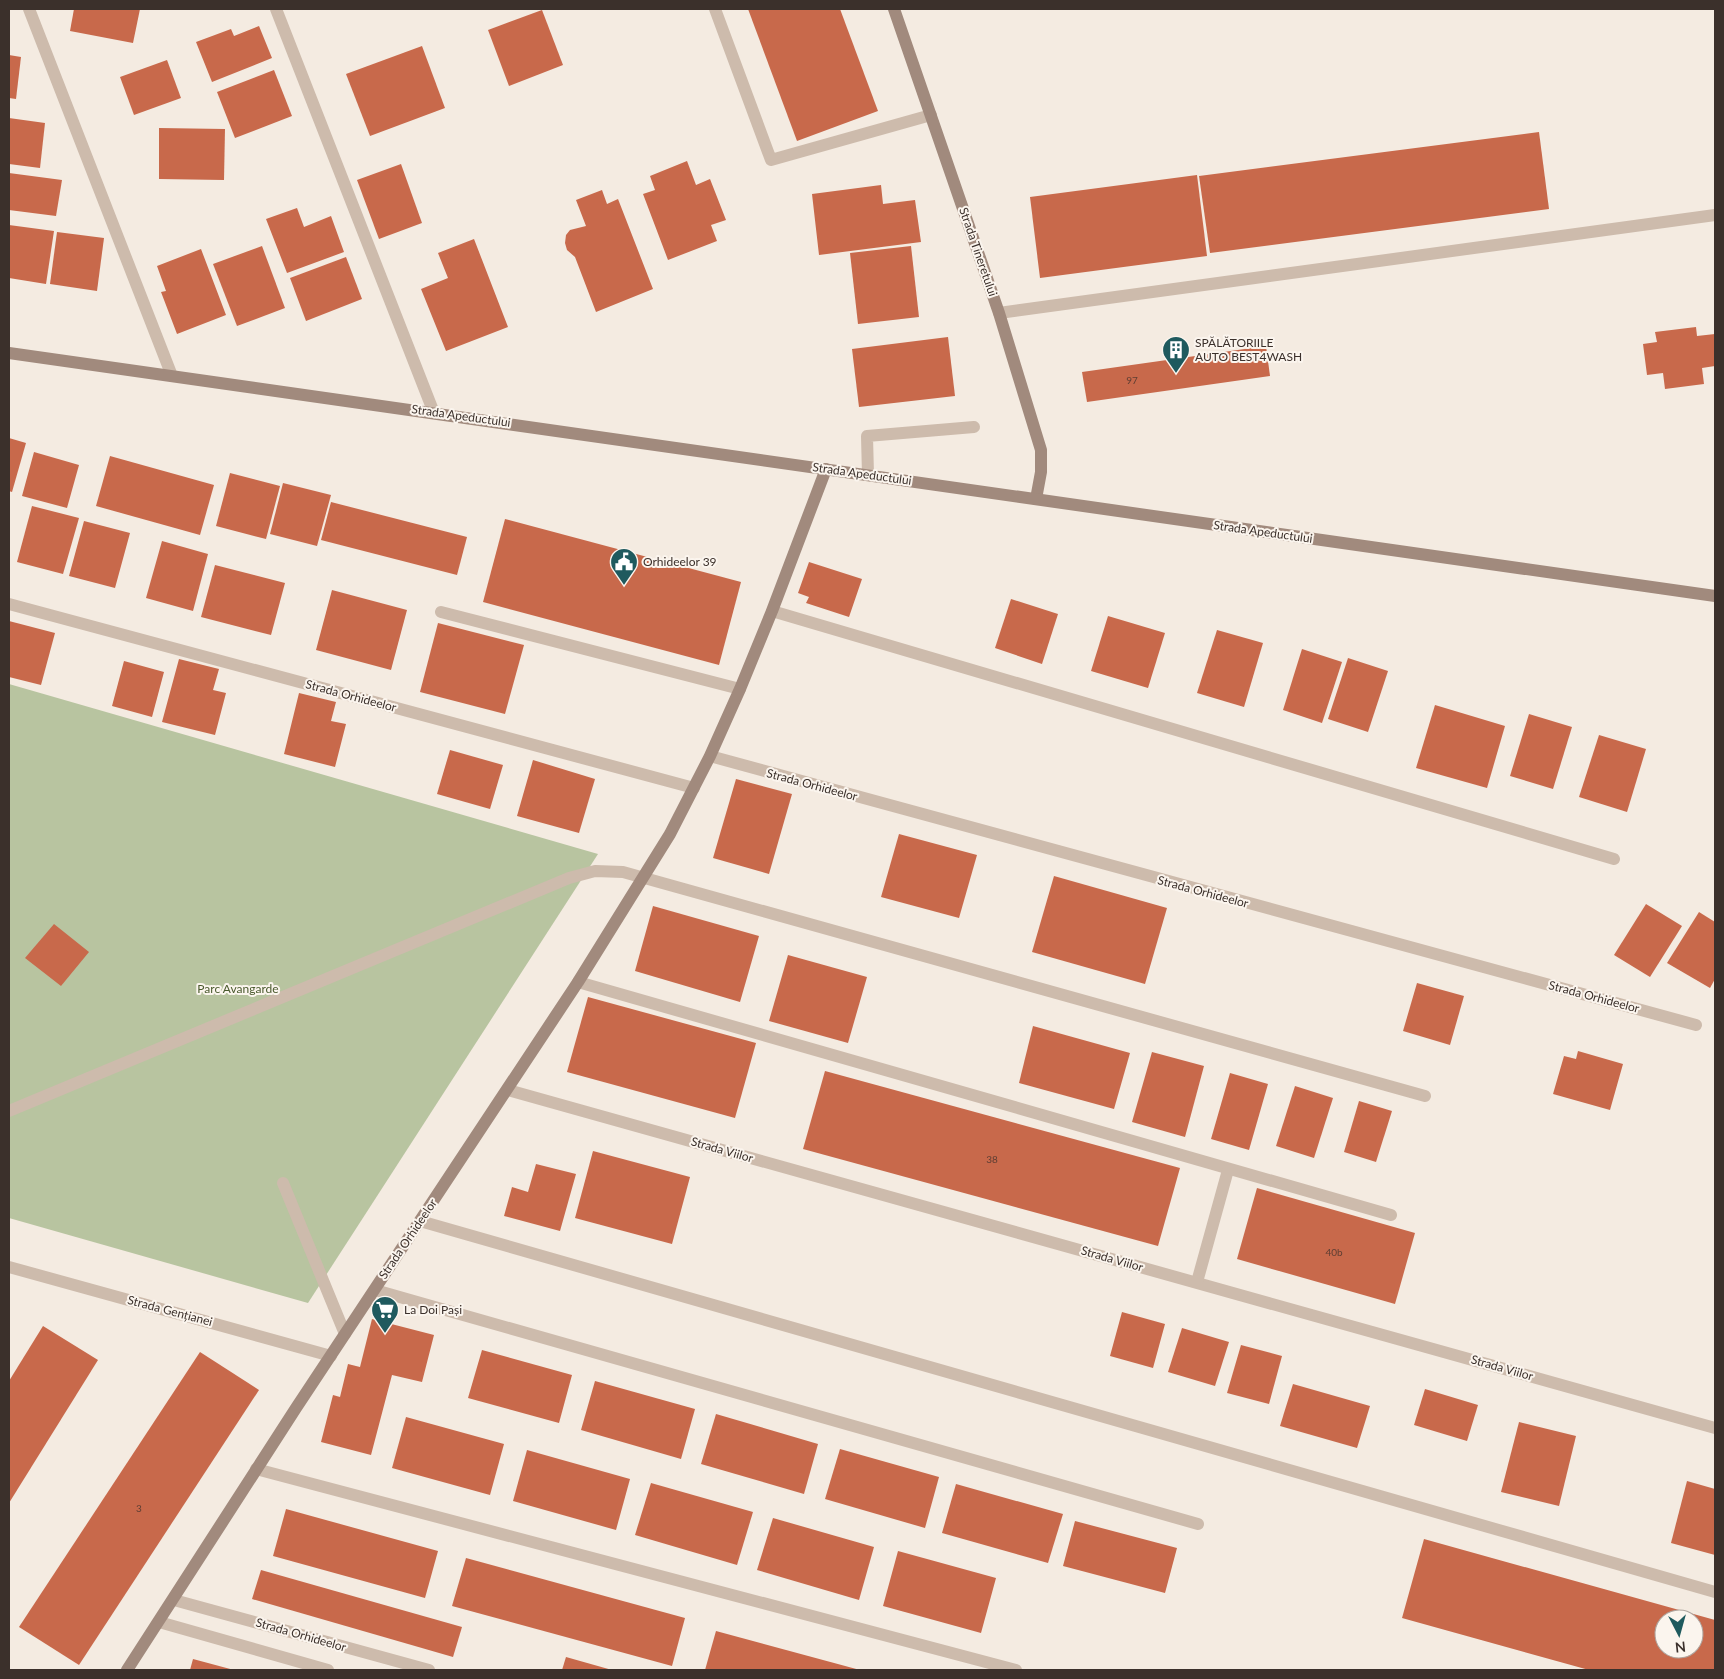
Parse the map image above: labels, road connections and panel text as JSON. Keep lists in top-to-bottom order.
{
  "streets": {
    "street": [
      "Strada Tineretului",
      "Strada Apeductului",
      "Strada Orhideelor",
      "Strada Viilor",
      "Strada Gențianei"
    ]
  },
  "crossings": [
    ["Strada Tineretului", "Strada Apeductului"],
    ["Strada Apeductului", "Strada Orhideelor"],
    ["Strada Orhideelor", "Strada Viilor"],
    ["Strada Orhideelor", "Strada Gențianei"]
  ],
  "parks": ["Parc Avangarde"],
  "places": {
    "building": ["SPĂLĂTORIILE AUTO BEST4WASH"],
    "public building": ["Orhideelor 39"],
    "supermarket": ["La Doi Pași"]
  },
  "house_numbers": [
    "97",
    "38",
    "40b",
    "3"
  ],
  "north": "bottom"
}
